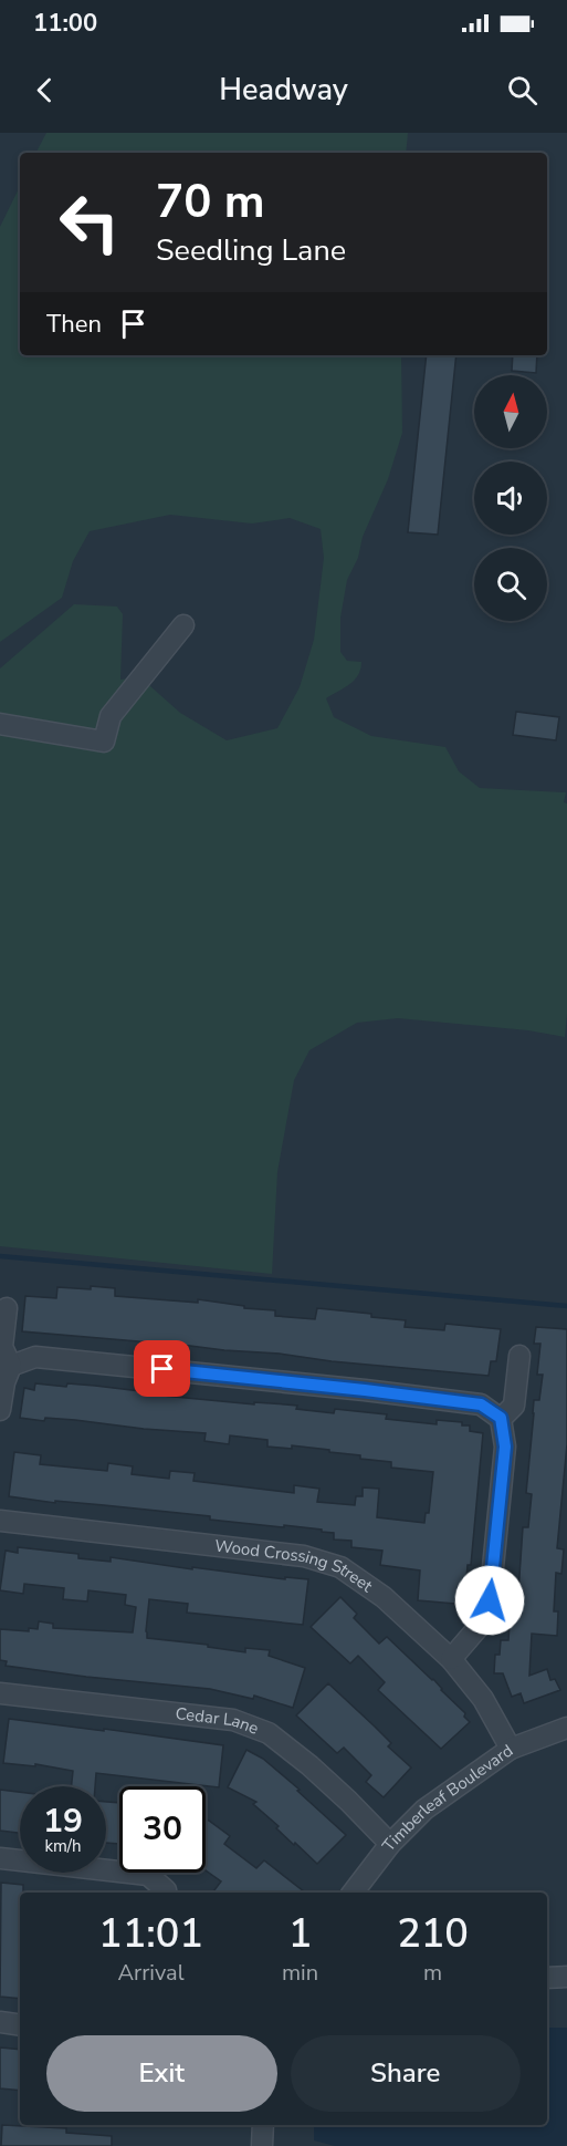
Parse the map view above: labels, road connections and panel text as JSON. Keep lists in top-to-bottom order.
{
  "streets": {
    "street": ["Wood Crossing Street", "Cedar Lane", "Timberleaf Boulevard"]
  },
  "crossings": [
    ["Wood Crossing Street", "Timberleaf Boulevard"],
    ["Cedar Lane", "Timberleaf Boulevard"]
  ],
  "north": "top",
  "page": {
    "status": "11:00",
    "header": "Headway",
    "turn": ["70 m", "Seedling Lane"],
    "then": "Then",
    "speed": "19 km/h",
    "limit": "30",
    "eta": [
      "11:01",
      "Arrival",
      "1",
      "min",
      "210",
      "m"
    ],
    "buttons": ["Exit", "Share"]
  }
}
